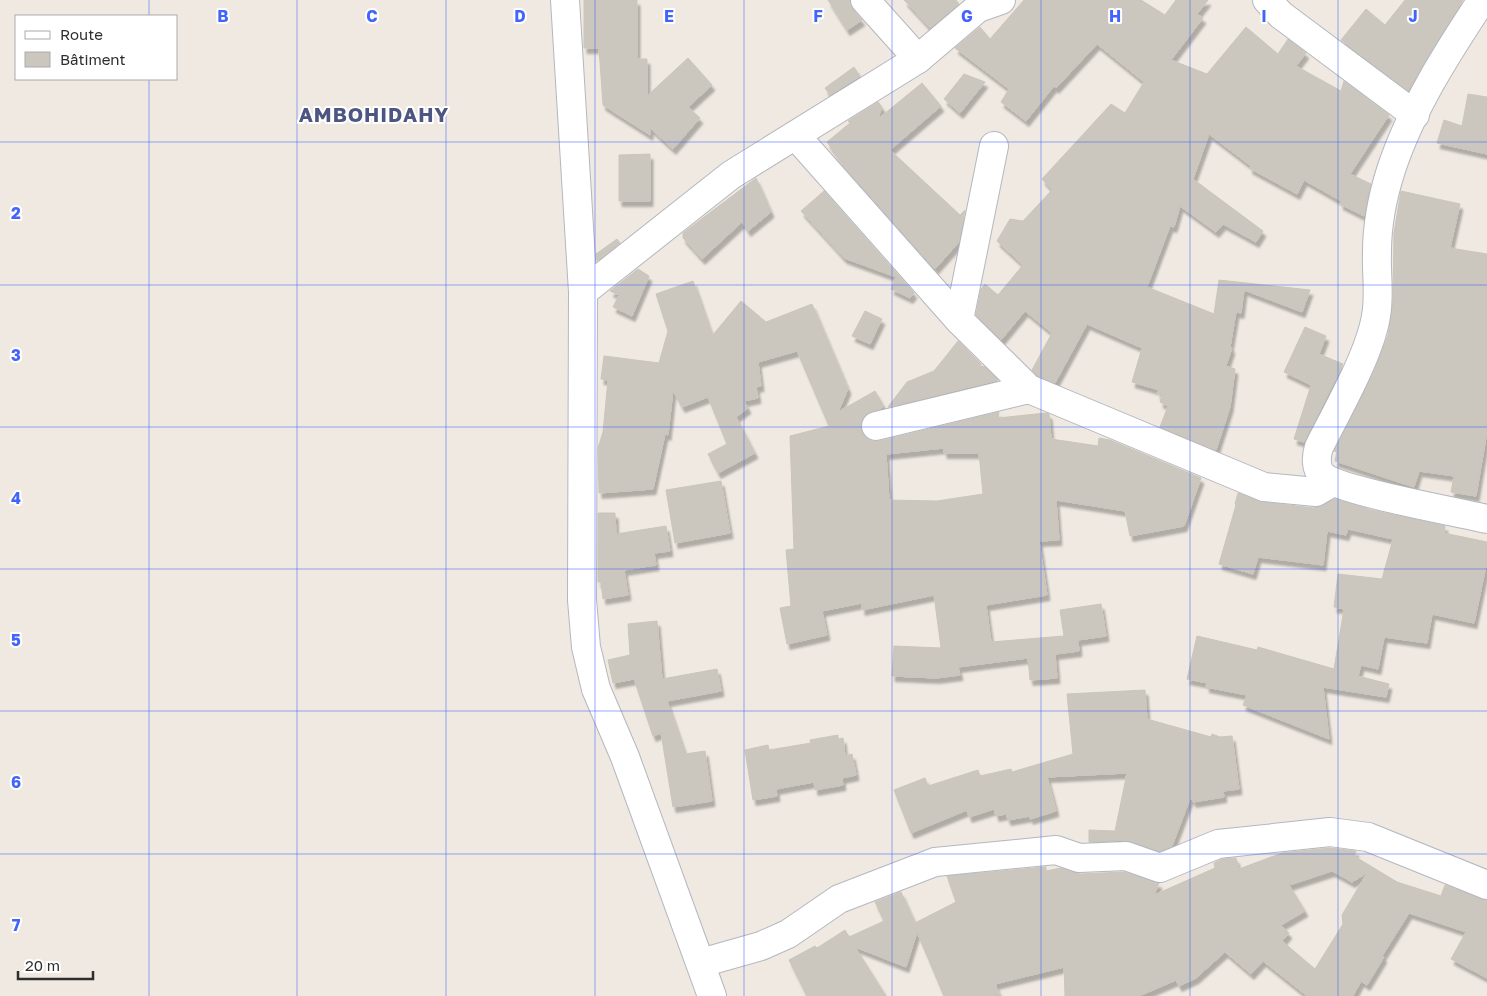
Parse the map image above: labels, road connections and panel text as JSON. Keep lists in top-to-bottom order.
{
  "districts": ["AMBOHIDAHY"],
  "legend": ["Route", "Bâtiment"],
  "scale_bar": "20 m",
  "grid": {
    "columns": [
      "B",
      "C",
      "D",
      "E",
      "F",
      "G",
      "H",
      "I",
      "J"
    ],
    "rows": [
      "2",
      "3",
      "4",
      "5",
      "6",
      "7"
    ]
  }
}
